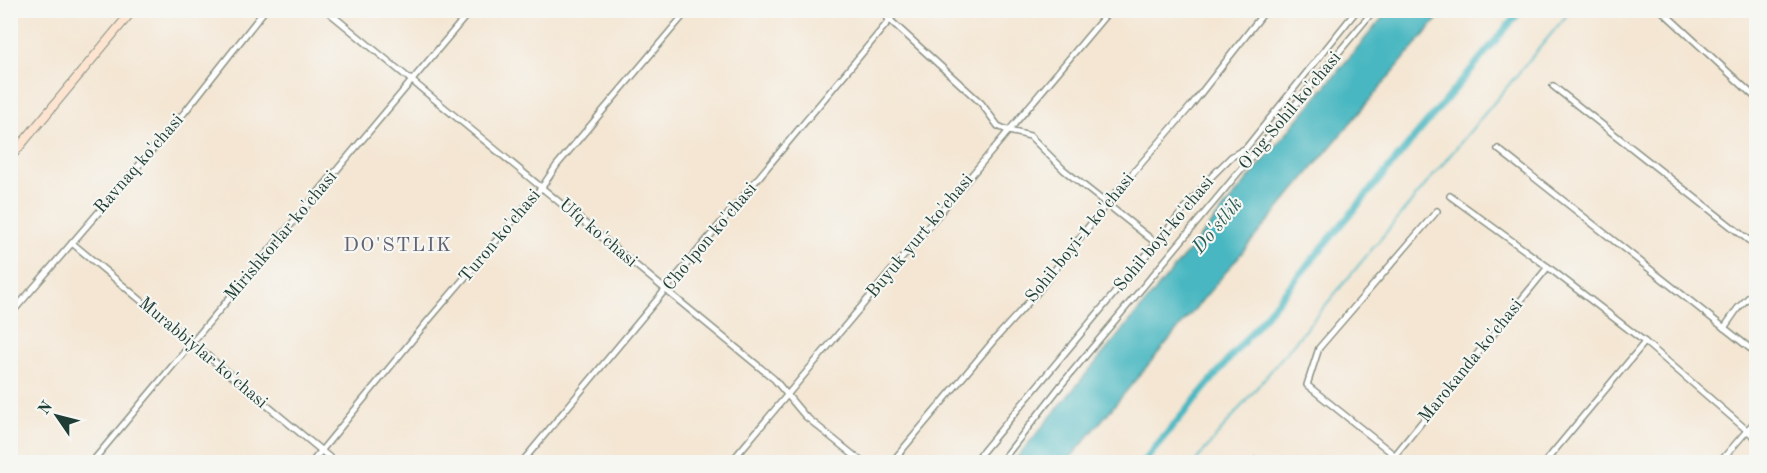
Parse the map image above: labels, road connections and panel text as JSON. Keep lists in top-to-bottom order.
{
  "streets": {
    "street": [
      "O'ng Sohil ko'chasi",
      "Ravnaq ko'chasi",
      "Ufq ko'chasi",
      "Sohil boyi ko'chasi",
      "Mirishkorlar ko'chasi",
      "Turon ko'chasi",
      "Buyuk yurt ko'chasi",
      "Cho'lpon ko'chasi",
      "Sohil boyi-1 ko'chasi",
      "Murabbiylar ko'chasi",
      "Marokanda ko'chasi"
    ]
  },
  "crossings": [
    ["Ravnaq ko'chasi", "Murabbiylar ko'chasi"],
    ["Ufq ko'chasi", "Mirishkorlar ko'chasi"],
    ["Ufq ko'chasi", "Turon ko'chasi"],
    ["Ufq ko'chasi", "Buyuk yurt ko'chasi"],
    ["Ufq ko'chasi", "Cho'lpon ko'chasi"],
    ["Mirishkorlar ko'chasi", "Murabbiylar ko'chasi"],
    ["Turon ko'chasi", "Murabbiylar ko'chasi"]
  ],
  "districts": ["DO'STLIK"],
  "water": ["Do'stlik"],
  "north": "top left"
}
